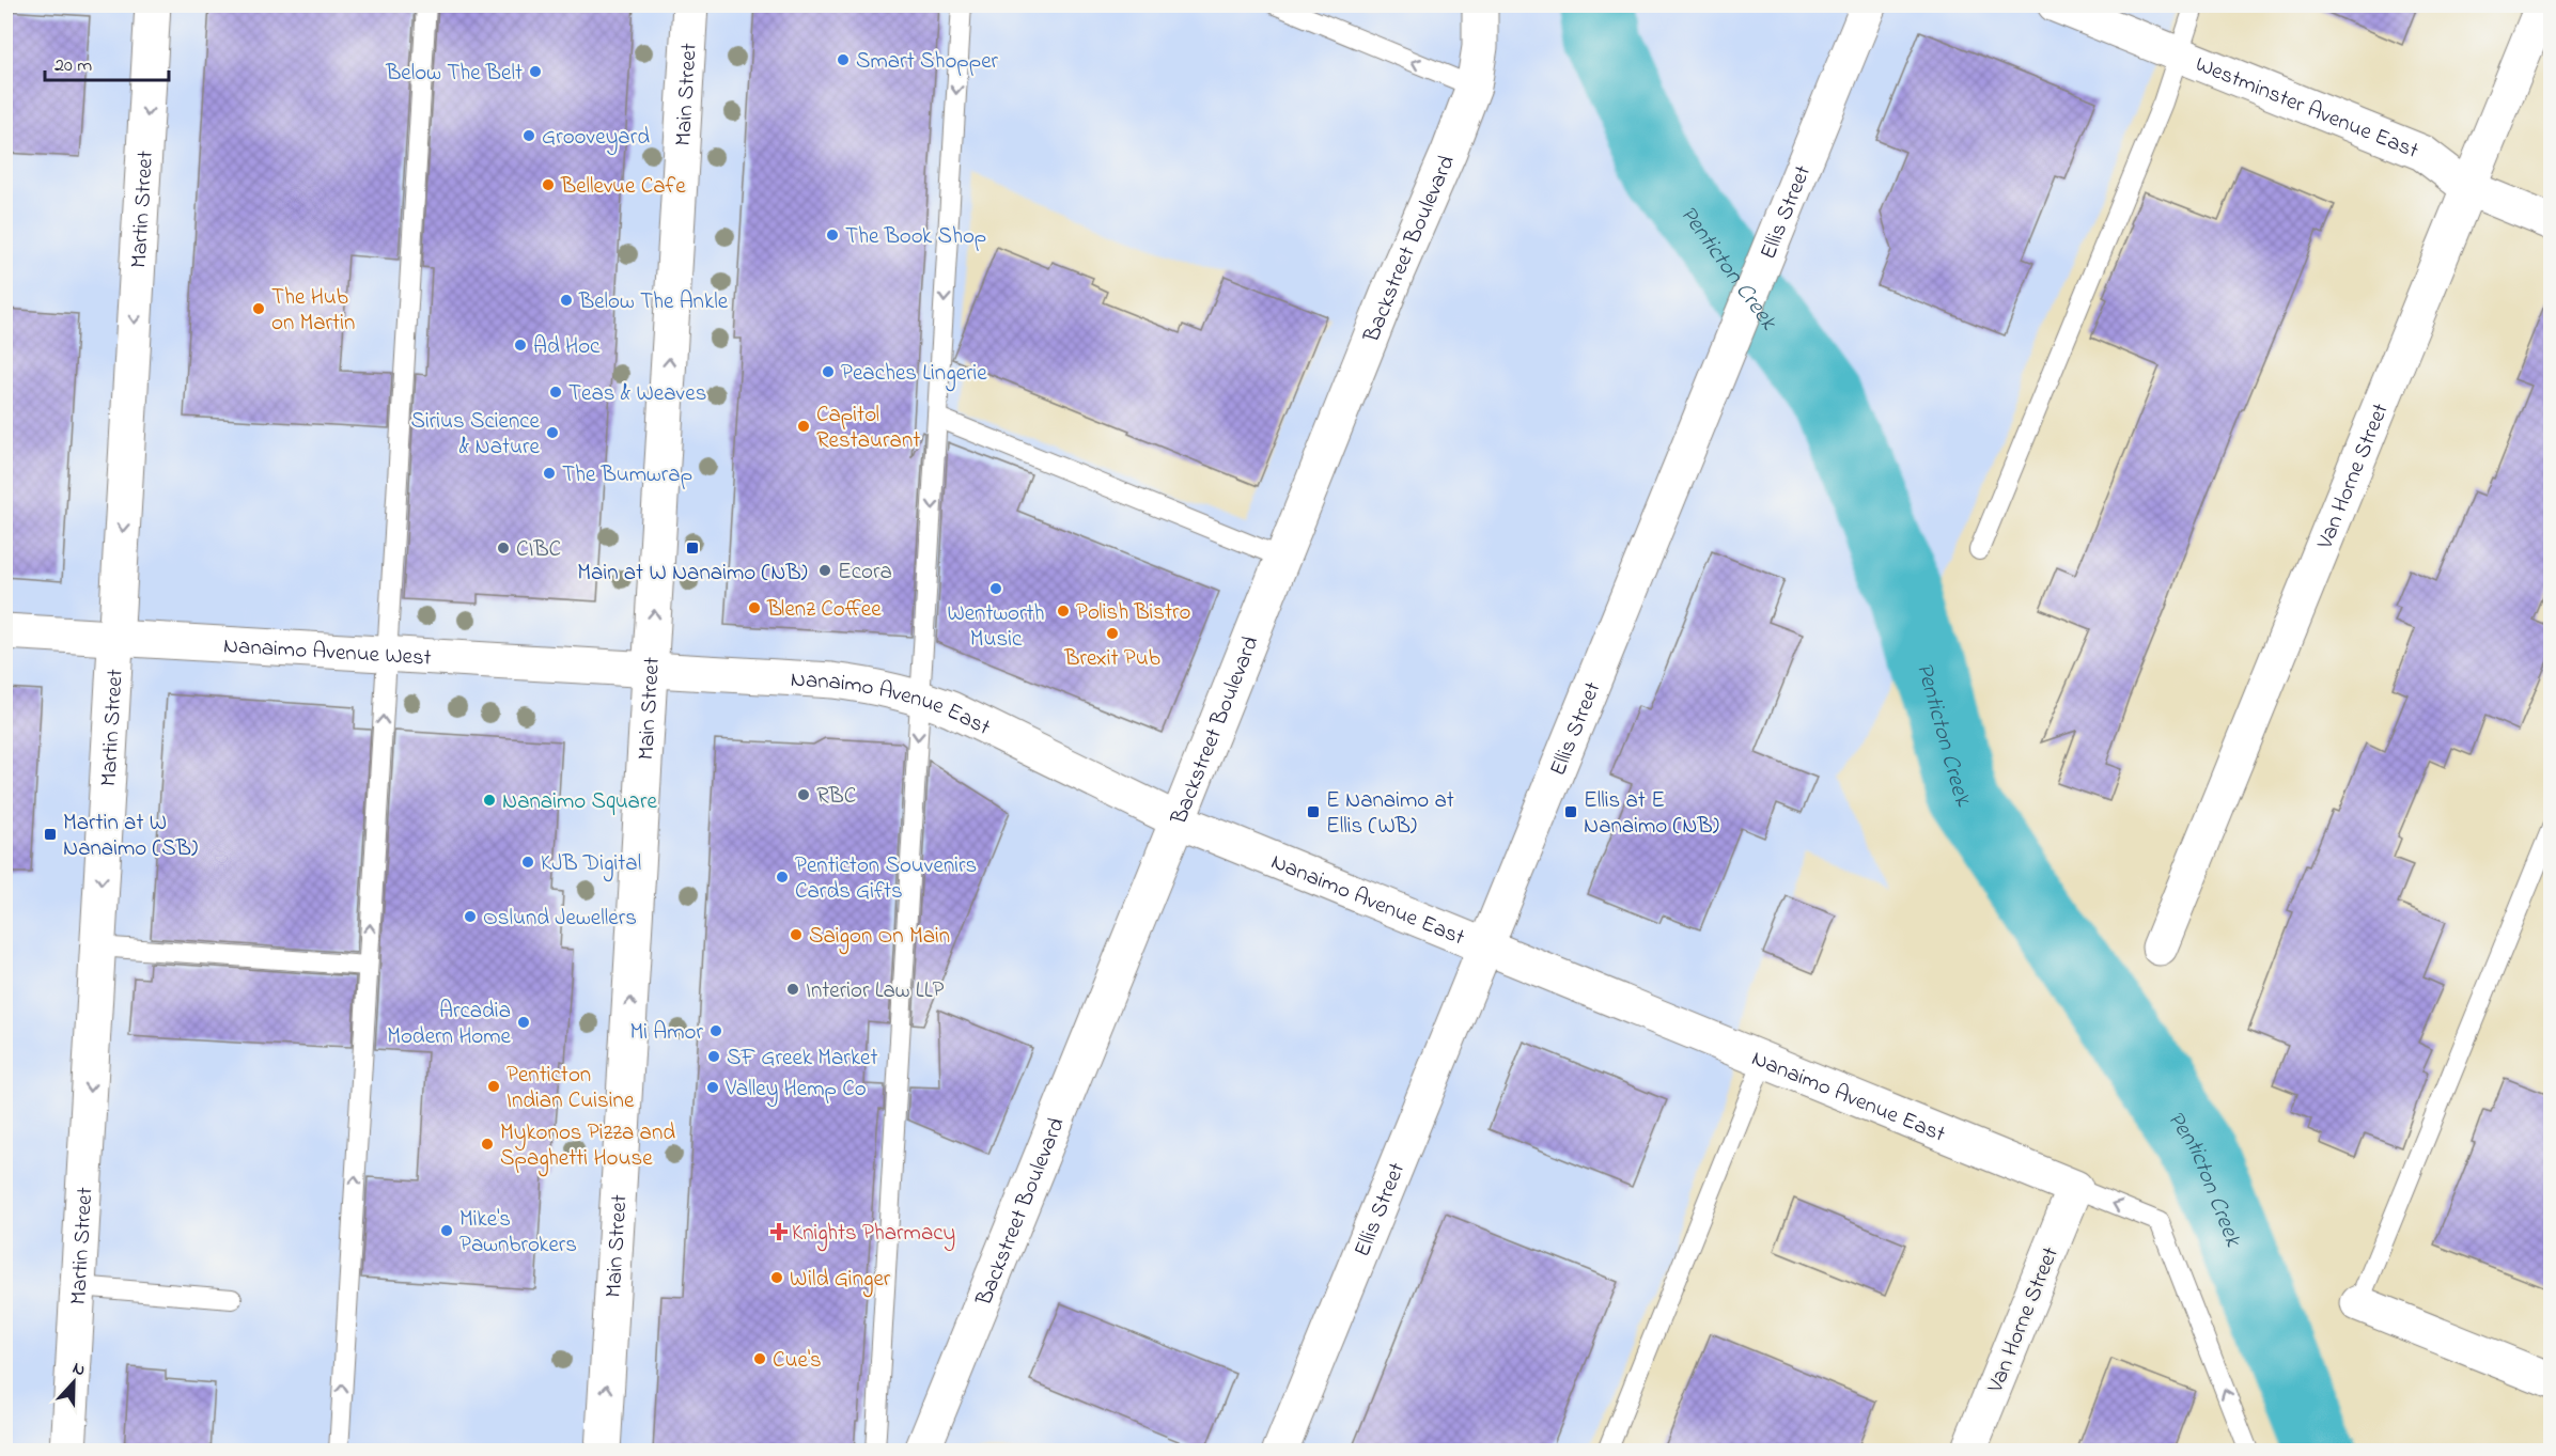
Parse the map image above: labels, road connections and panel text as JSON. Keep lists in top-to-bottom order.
{
  "streets": {
    "street": [
      "Main Street",
      "Westminster Avenue East",
      "Martin Street",
      "Ellis Street",
      "Backstreet Boulevard",
      "Van Horne Street",
      "Nanaimo Avenue West",
      "Nanaimo Avenue East"
    ]
  },
  "crossings": [
    ["Main Street", "Nanaimo Avenue West"],
    ["Main Street", "Nanaimo Avenue East"],
    ["Westminster Avenue East", "Van Horne Street"],
    ["Martin Street", "Nanaimo Avenue West"],
    ["Ellis Street", "Nanaimo Avenue East"],
    ["Backstreet Boulevard", "Nanaimo Avenue East"],
    ["Van Horne Street", "Nanaimo Avenue East"],
    ["Nanaimo Avenue West", "Nanaimo Avenue East"]
  ],
  "one_way": ["Main Street", "Martin Street"],
  "water": ["Penticton Creek"],
  "places": {
    "other": [
      "Smart Shopper",
      "Below The Belt",
      "Grooveyard",
      "Bellevue Cafe",
      "The Book Shop",
      "Below The Ankle",
      "The Hub on Martin",
      "Ad Hoc",
      "Peaches Lingerie",
      "Teas & Weaves",
      "Capitol Restaurant",
      "Sirius Science & Nature",
      "The Bumwrap",
      "CIBC",
      "Ecora",
      "Wentworth Music",
      "Blenz Coffee",
      "Polish Bistro",
      "Brexit Pub",
      "RBC",
      "Nanaimo Square",
      "KJB Digital",
      "Penticton Souvenirs Cards Gifts",
      "Oslund Jewellers",
      "Saigon On Main",
      "Interior Law LLP",
      "Arcadia Modern Home",
      "Mi Amor",
      "SF Greek Market",
      "Penticton Indian Cuisine",
      "Valley Hemp Co",
      "Mykonos Pizza and Spaghetti House",
      "Mike's Pawnbrokers",
      "Wild Ginger",
      "Cue's"
    ],
    "transit": [
      "Main at W Nanaimo (NB)",
      "E Nanaimo at Ellis (WB)",
      "Ellis at E Nanaimo (NB)",
      "Martin at W Nanaimo (SB)"
    ],
    "health": ["Knights Pharmacy"]
  },
  "scale_bar": "20 m",
  "north": "top"
}
